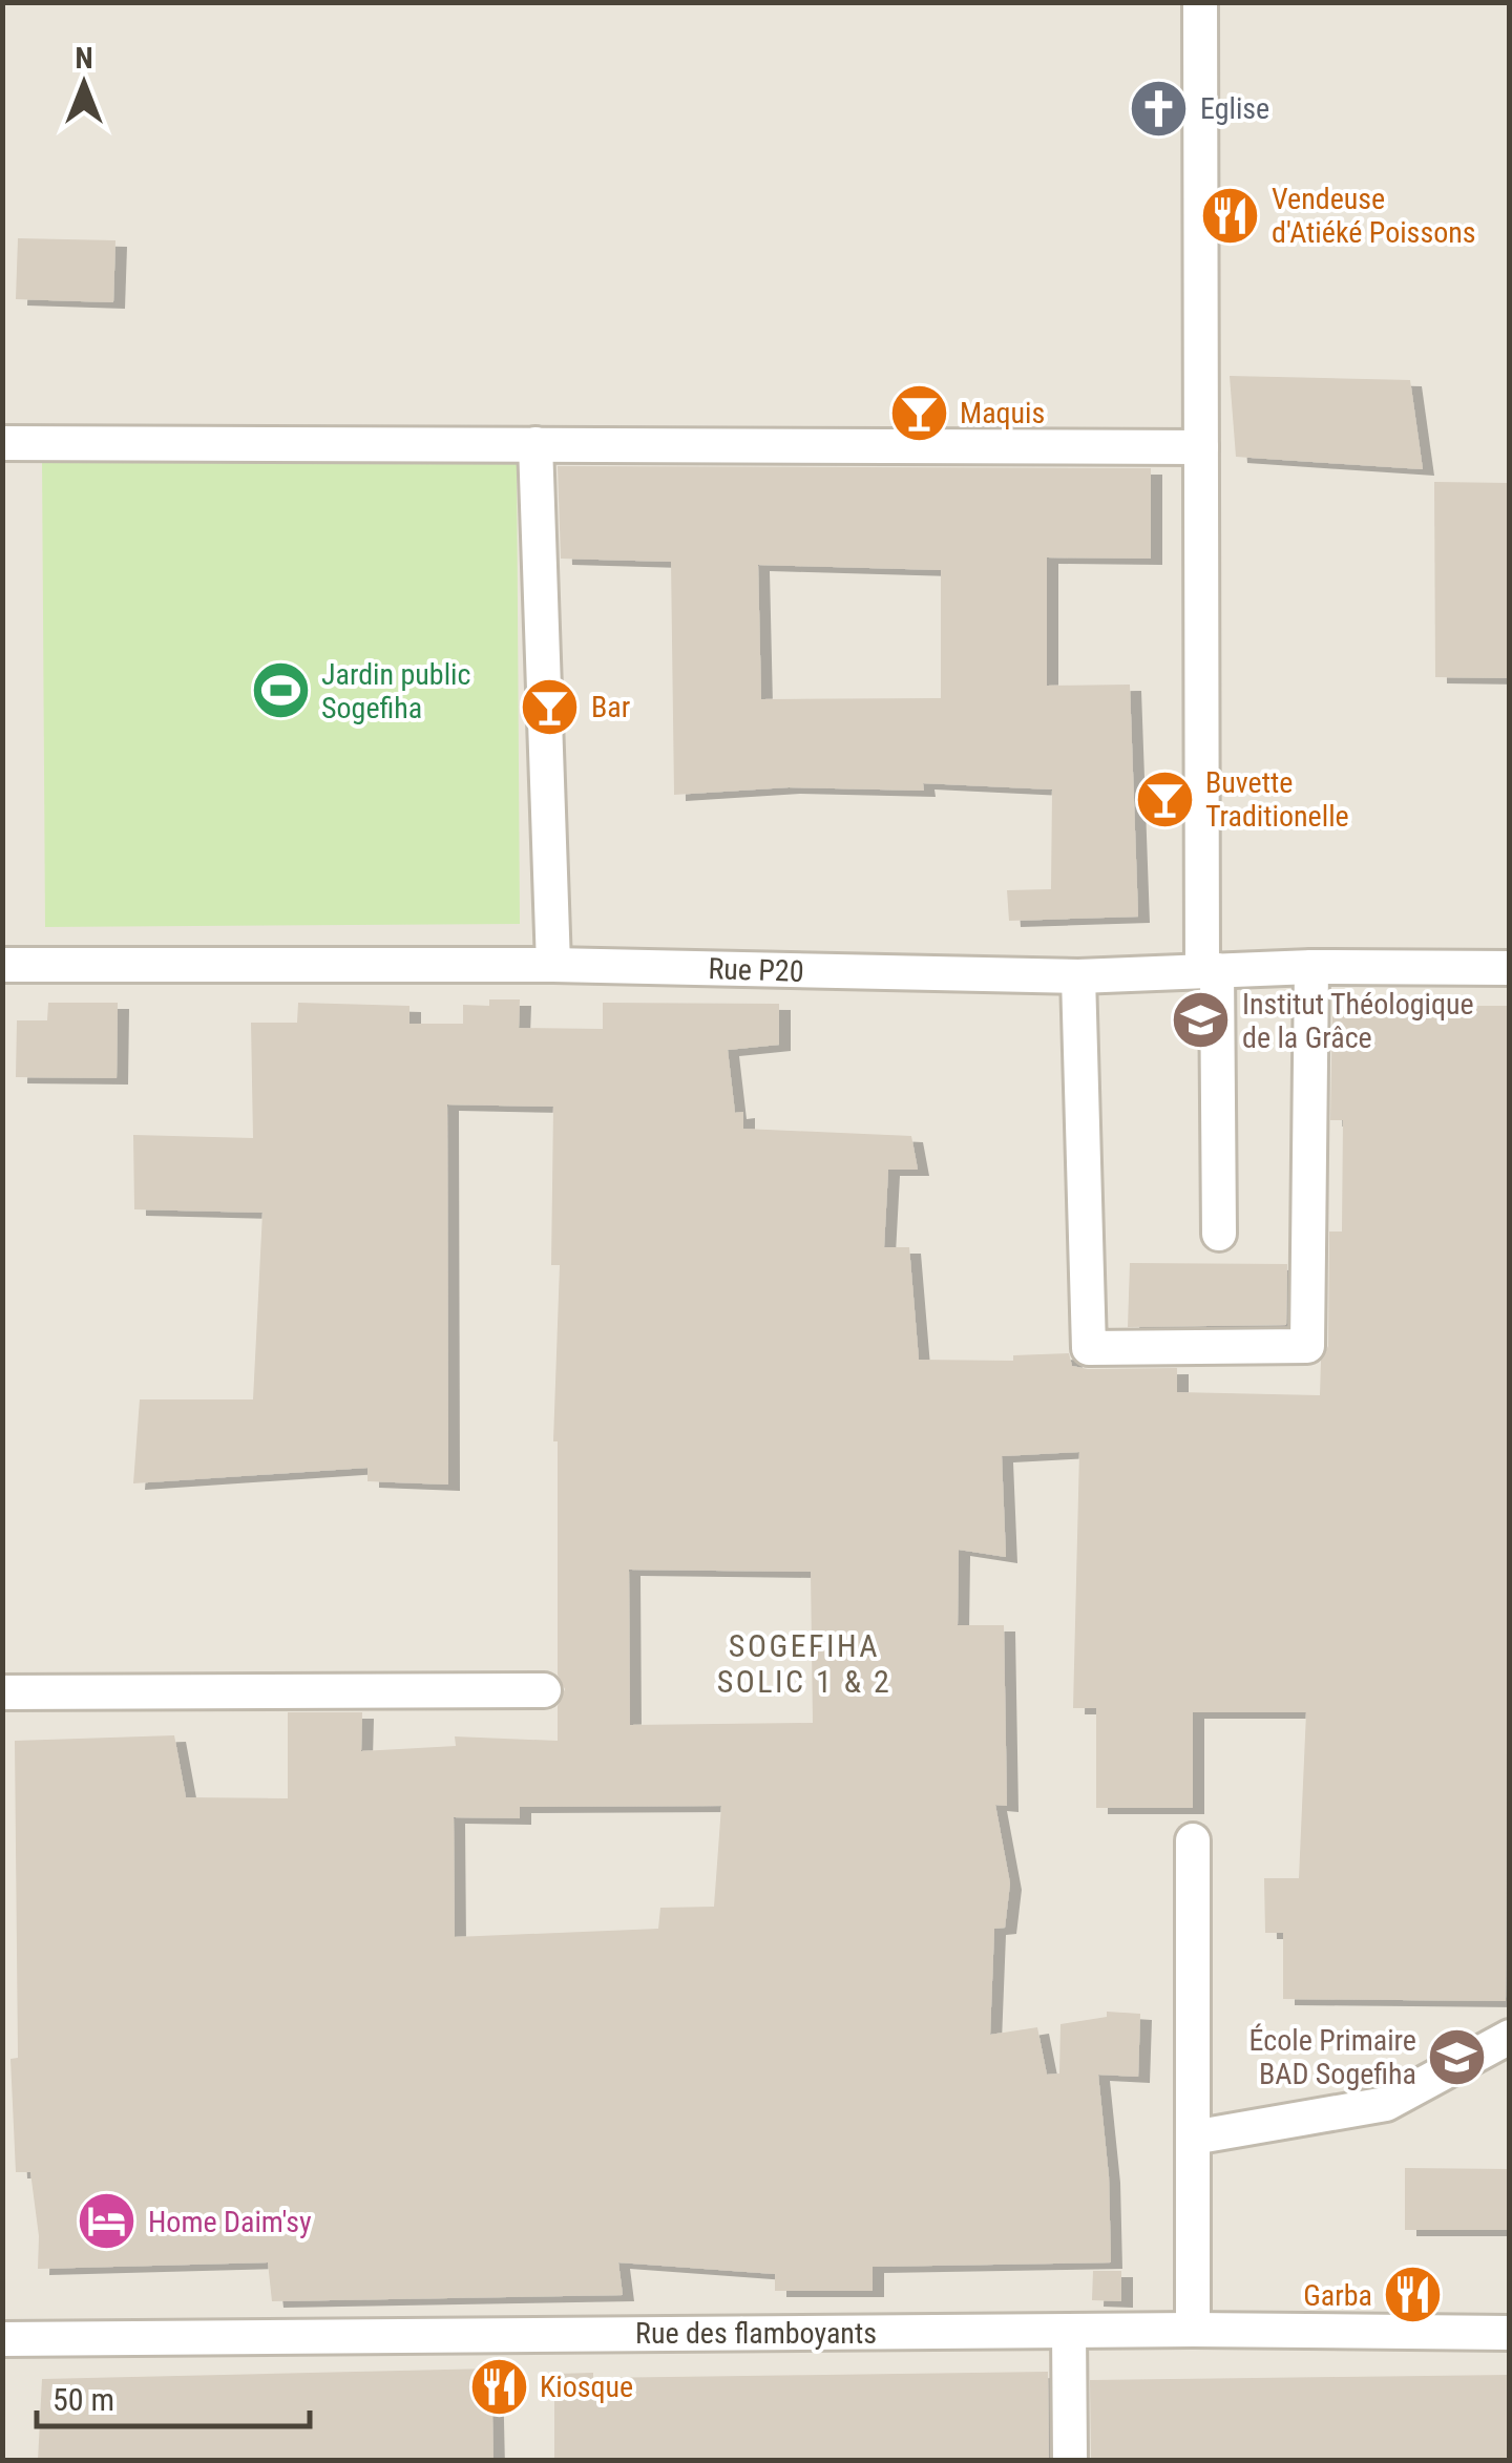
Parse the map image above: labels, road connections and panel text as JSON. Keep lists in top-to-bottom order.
{
  "streets": {
    "street": ["Rue P20", "Rue des flamboyants"]
  },
  "districts": ["SOGEFIHA SOLIC 1 & 2"],
  "places": {
    "church": ["Eglise"],
    "restaurant": ["Vendeuse d'Atiéké Poissons", "Garba", "Kiosque"],
    "bar": ["Maquis", "Bar", "Buvette Traditionelle"],
    "sports": ["Jardin public Sogefiha"],
    "school or university": ["Institut Théologique de la Grâce", "École Primaire BAD Sogefiha"],
    "hotel": ["Home Daim'sy"]
  },
  "scale_bar": "50 m",
  "north": "top"
}
